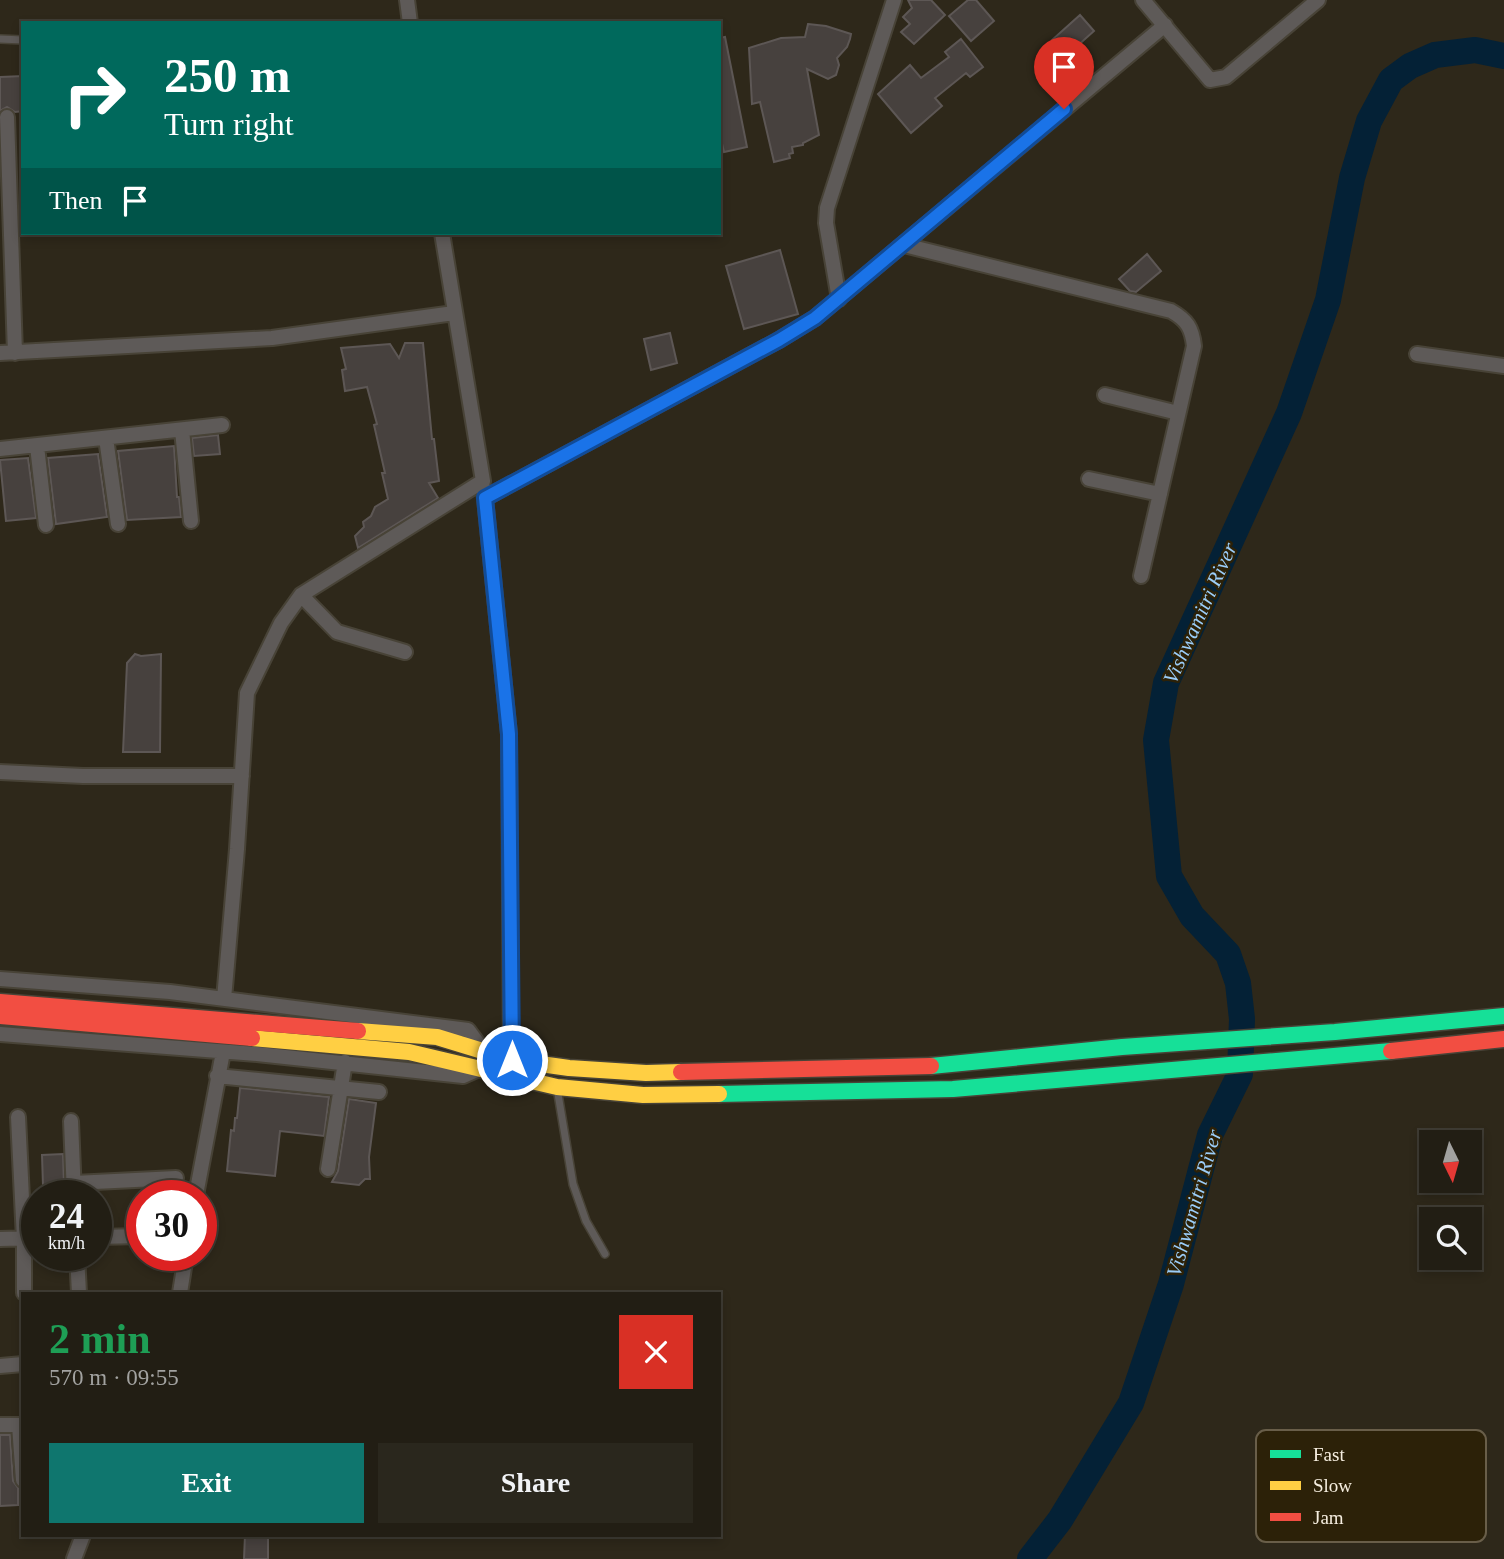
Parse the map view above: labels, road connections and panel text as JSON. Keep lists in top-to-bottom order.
{
  "water": ["Vishwamitri River"],
  "legend": ["Fast", "Slow", "Jam"],
  "north": "bottom",
  "page": {
    "turn": ["250 m", "Turn right"],
    "then": "Then",
    "speed": "24 km/h",
    "limit": "30",
    "heading": ["2 min", "570 m · 09:55"],
    "buttons": ["Exit", "Share"]
  }
}
